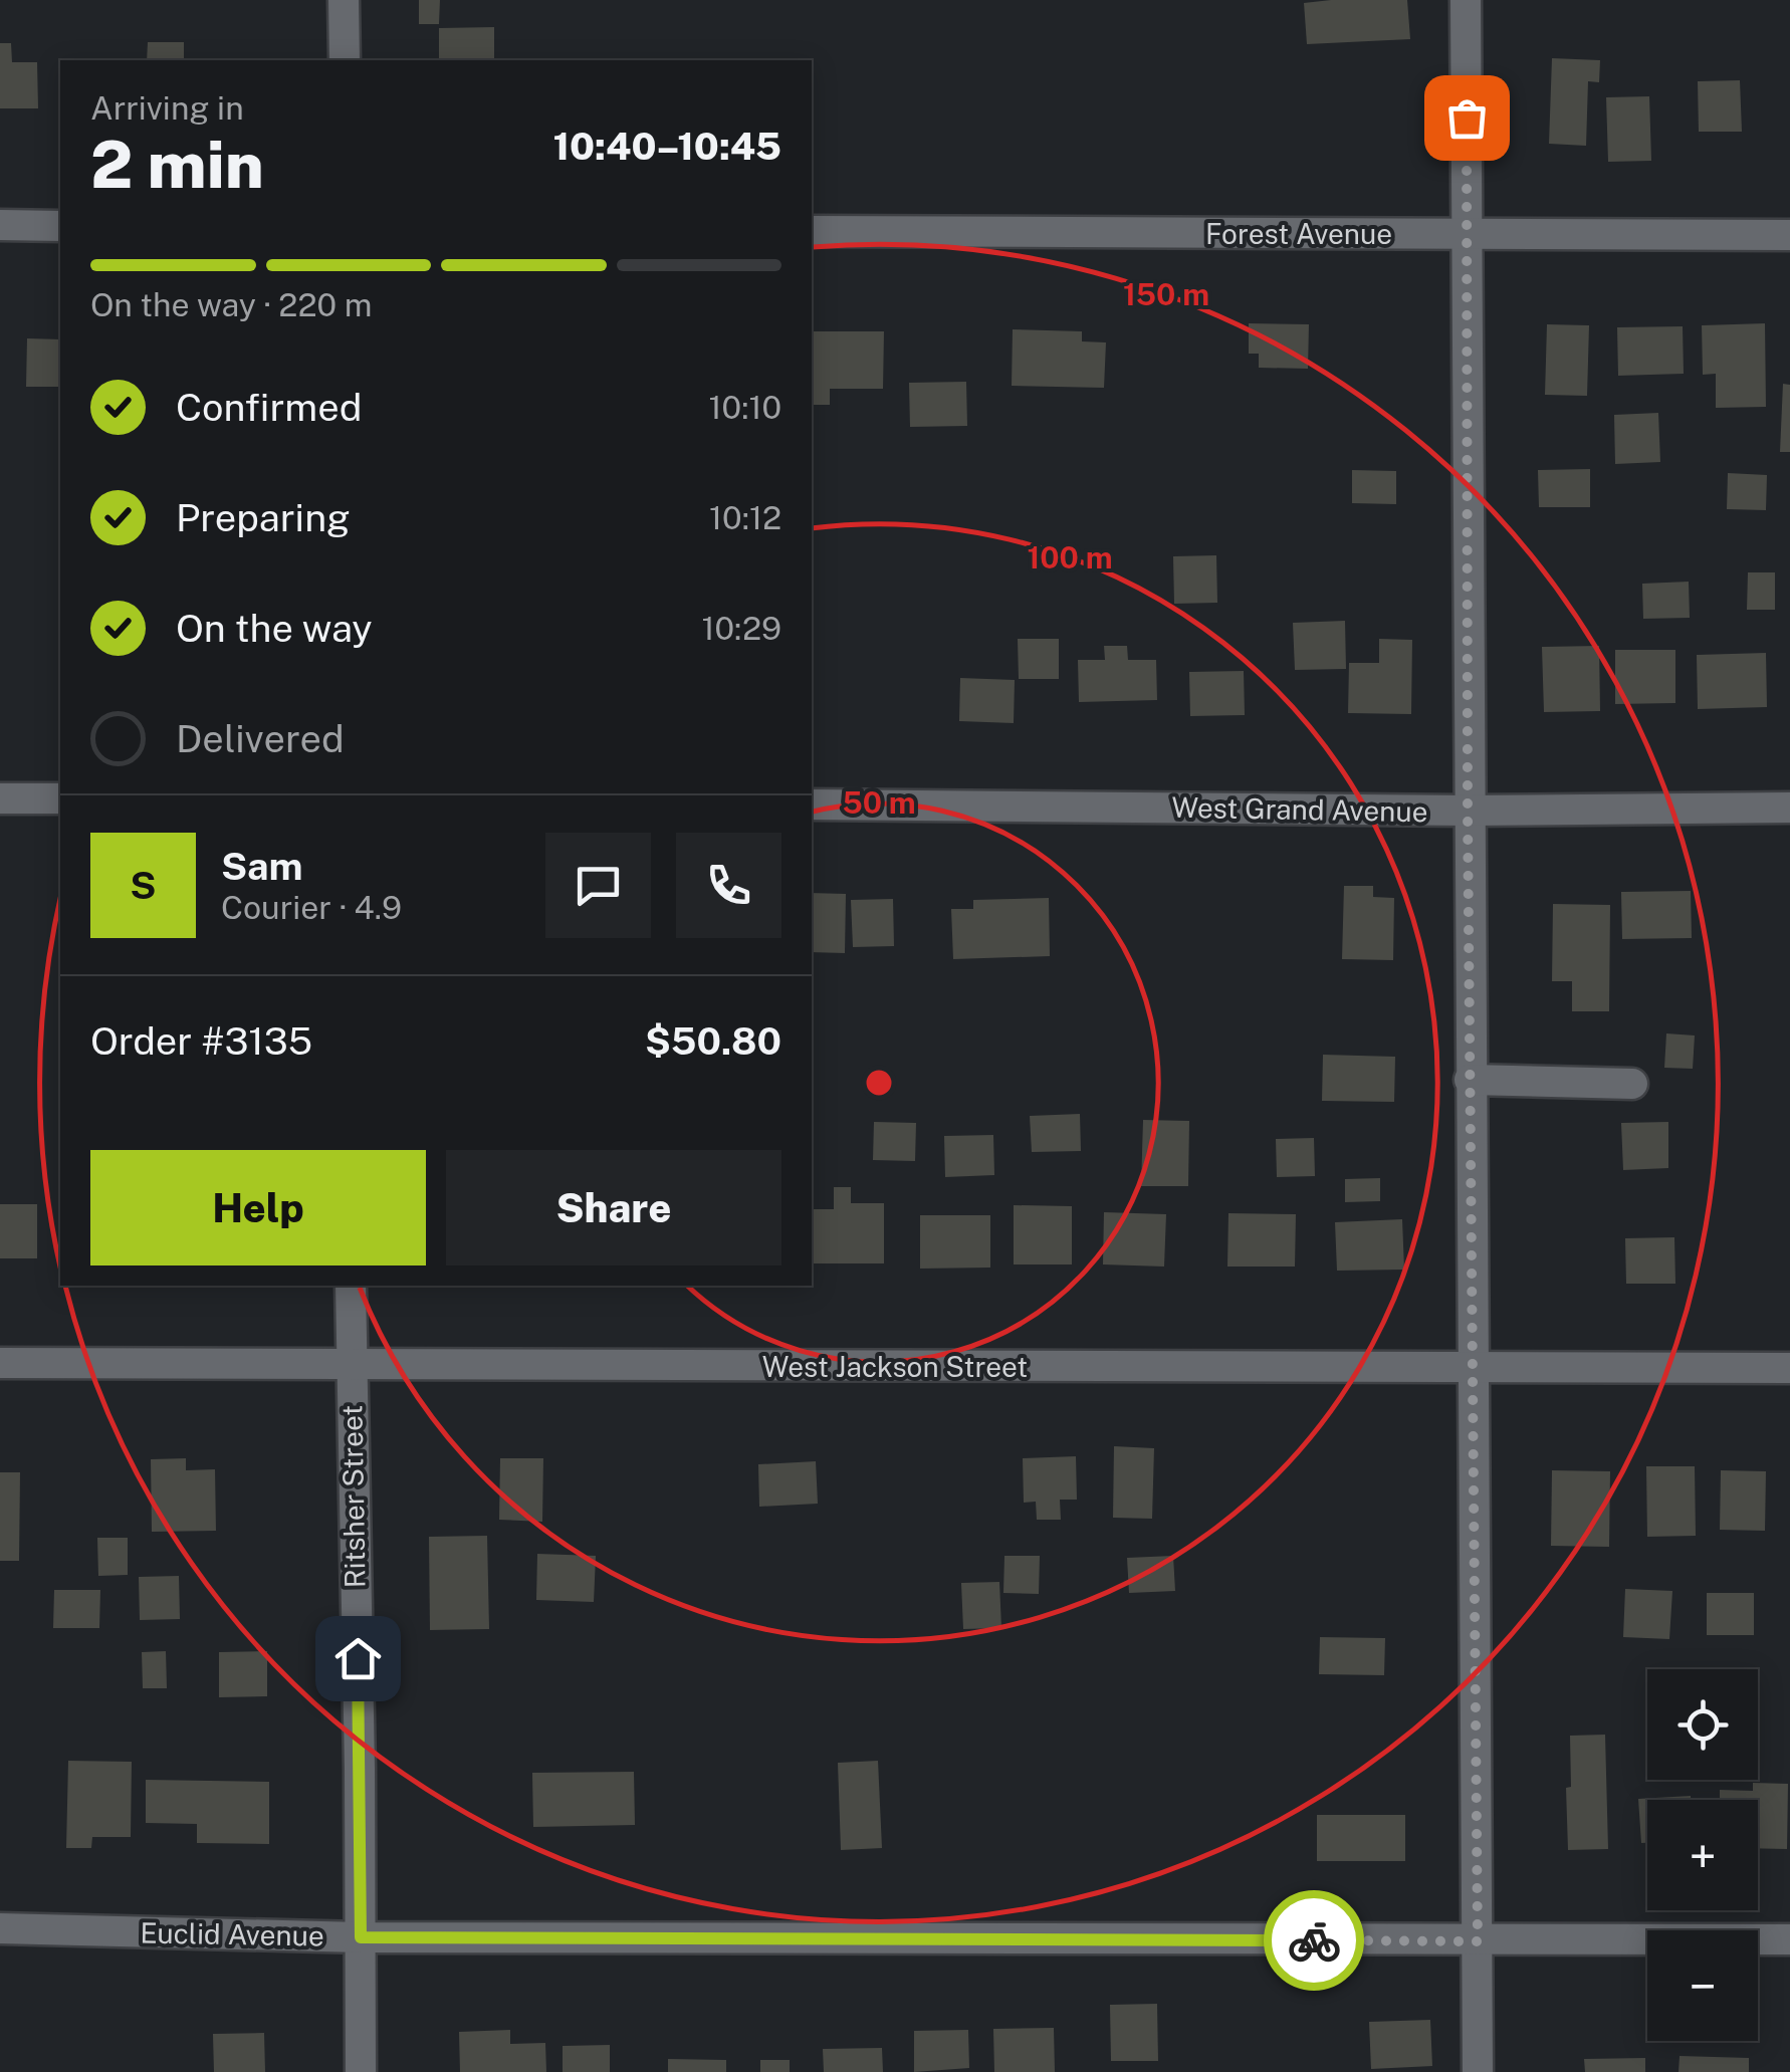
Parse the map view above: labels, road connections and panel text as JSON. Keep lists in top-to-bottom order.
{
  "streets": {
    "street": [
      "Forest Avenue",
      "West Grand Avenue",
      "West Jackson Street",
      "Ritsher Street",
      "Euclid Avenue"
    ]
  },
  "crossings": [
    ["West Jackson Street", "Ritsher Street"],
    ["Ritsher Street", "Euclid Avenue"]
  ],
  "page": {
    "heading": ["2 min", "Arriving in", "10:40–10:45"],
    "panel": [
      "Sam",
      "Courier · 4.9",
      "Order #3135",
      "$50.80"
    ],
    "bar": "On the way · 220 m",
    "list": [
      ["Confirmed", "10:10"],
      ["Preparing", "10:12"],
      ["On the way", "10:29"],
      "Delivered"
    ],
    "round": "S",
    "buttons": ["Help", "Share"],
    "map_buttons": ["+", "−"]
  },
  "rings": ["150 m", "100 m", "50 m"]
}
